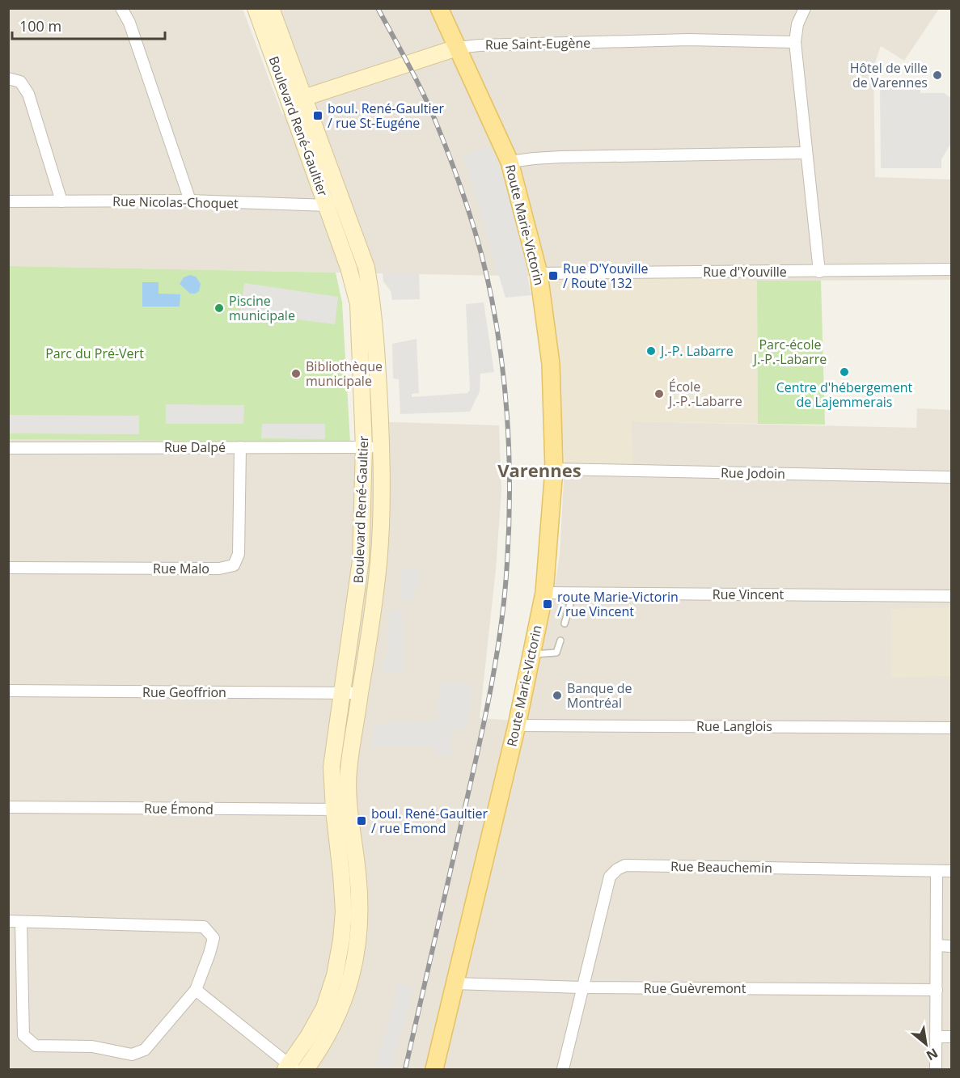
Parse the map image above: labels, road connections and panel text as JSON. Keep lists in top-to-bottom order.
{
  "streets": {
    "main road": ["Route Marie-Victorin"],
    "street": [
      "Rue Saint-Eugène",
      "Boulevard René-Gaultier",
      "Rue Nicolas-Choquet",
      "Rue d'Youville",
      "Rue Dalpé",
      "Rue Jodoin",
      "Rue Malo",
      "Rue Vincent",
      "Rue Geoffrion",
      "Rue Langlois",
      "Rue Émond",
      "Rue Beauchemin",
      "Rue Guèvremont"
    ]
  },
  "crossings": [
    ["Rue Saint-Eugène", "Boulevard René-Gaultier"],
    ["Rue Saint-Eugène", "Route Marie-Victorin"],
    ["Boulevard René-Gaultier", "Rue Nicolas-Choquet"],
    ["Boulevard René-Gaultier", "Rue Dalpé"],
    ["Boulevard René-Gaultier", "Rue Geoffrion"],
    ["Boulevard René-Gaultier", "Rue Émond"],
    ["Route Marie-Victorin", "Rue d'Youville"],
    ["Route Marie-Victorin", "Rue Jodoin"],
    ["Route Marie-Victorin", "Rue Vincent"],
    ["Route Marie-Victorin", "Rue Langlois"],
    ["Route Marie-Victorin", "Rue Guèvremont"],
    ["Rue Dalpé", "Rue Malo"],
    ["Rue Beauchemin", "Rue Guèvremont"]
  ],
  "districts": ["Varennes"],
  "parks": ["Parc-école J.-P.-Labarre", "Parc du Pré-Vert"],
  "places": {
    "other": [
      "Hôtel de ville de Varennes",
      "Piscine municipale",
      "J.-P. Labarre",
      "Centre d'hébergement de Lajemmerais",
      "Bibliothèque municipale",
      "École J.-P.-Labarre",
      "Banque de Montréal"
    ],
    "transit": [
      "boul. René-Gaultier / rue St-Eugéne",
      "Rue D'Youville / Route 132",
      "route Marie-Victorin / rue Vincent",
      "boul. René-Gaultier / rue Emond"
    ]
  },
  "scale_bar": "100 m",
  "north": "bottom right"
}
